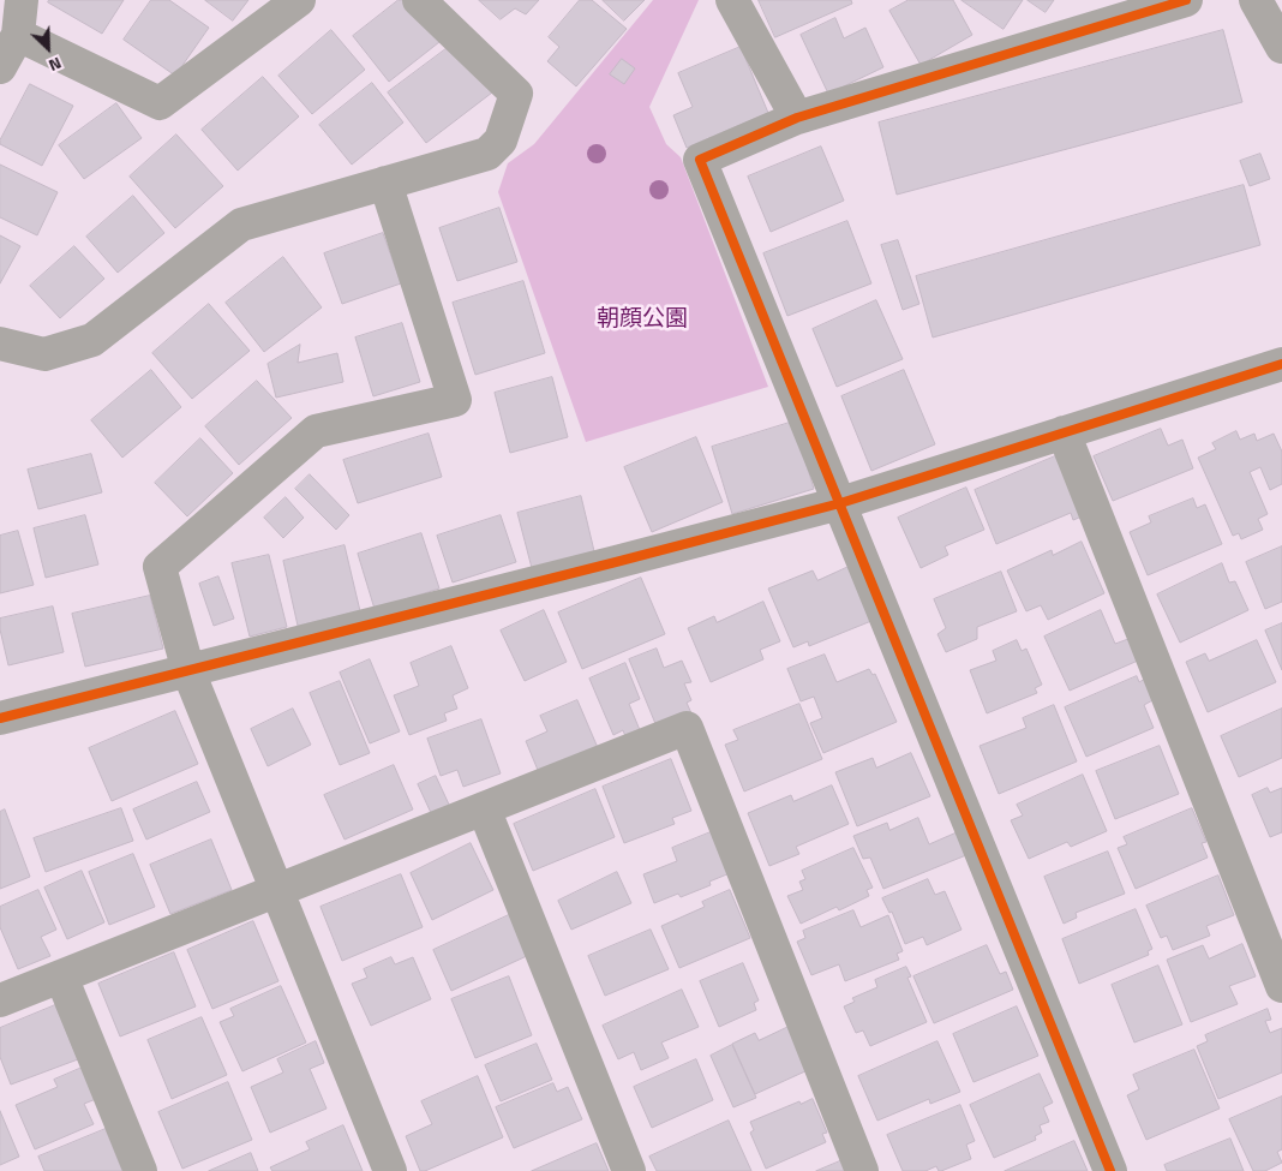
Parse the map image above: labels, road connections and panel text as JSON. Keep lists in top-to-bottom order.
{
  "parks": ["朝顔公園"],
  "north": "bottom right"
}
